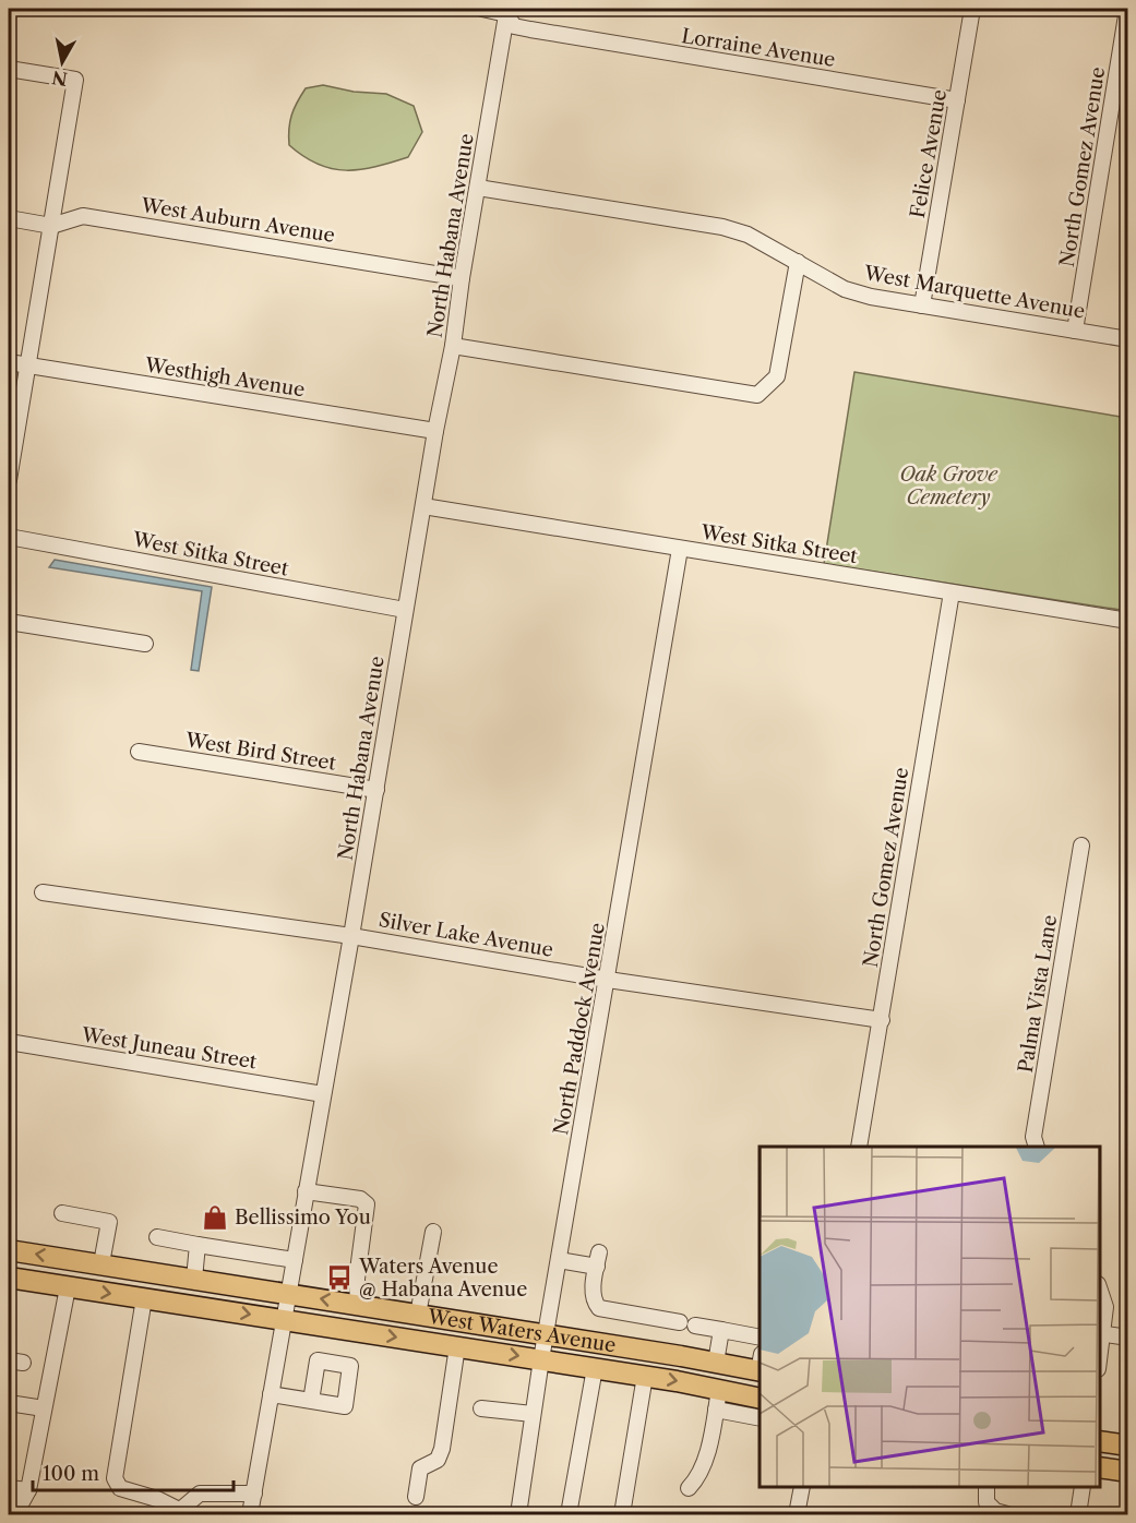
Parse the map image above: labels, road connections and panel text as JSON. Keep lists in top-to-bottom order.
{
  "streets": {
    "main road": ["West Waters Avenue"],
    "street": [
      "Lorraine Avenue",
      "Felice Avenue",
      "North Gomez Avenue",
      "West Auburn Avenue",
      "North Habana Avenue",
      "West Marquette Avenue",
      "Westhigh Avenue",
      "West Sitka Street",
      "West Bird Street",
      "Silver Lake Avenue",
      "Palma Vista Lane",
      "North Paddock Avenue",
      "West Juneau Street"
    ]
  },
  "crossings": [
    ["Lorraine Avenue", "Felice Avenue"],
    ["Lorraine Avenue", "North Habana Avenue"],
    ["Felice Avenue", "West Marquette Avenue"],
    ["North Gomez Avenue", "West Marquette Avenue"],
    ["North Gomez Avenue", "West Sitka Street"],
    ["North Gomez Avenue", "Silver Lake Avenue"],
    ["West Auburn Avenue", "North Habana Avenue"],
    ["North Habana Avenue", "West Marquette Avenue"],
    ["North Habana Avenue", "Westhigh Avenue"],
    ["North Habana Avenue", "West Sitka Street"],
    ["North Habana Avenue", "West Bird Street"],
    ["North Habana Avenue", "Silver Lake Avenue"],
    ["North Habana Avenue", "West Juneau Street"],
    ["North Habana Avenue", "West Waters Avenue"],
    ["West Sitka Street", "North Paddock Avenue"],
    ["Silver Lake Avenue", "North Paddock Avenue"],
    ["North Paddock Avenue", "West Waters Avenue"]
  ],
  "parks": ["Oak Grove Cemetery"],
  "places": {
    "shop": ["Bellissimo You"],
    "bus stop": ["Waters Avenue @ Habana Avenue"]
  },
  "scale_bar": "100 m",
  "north": "bottom"
}
